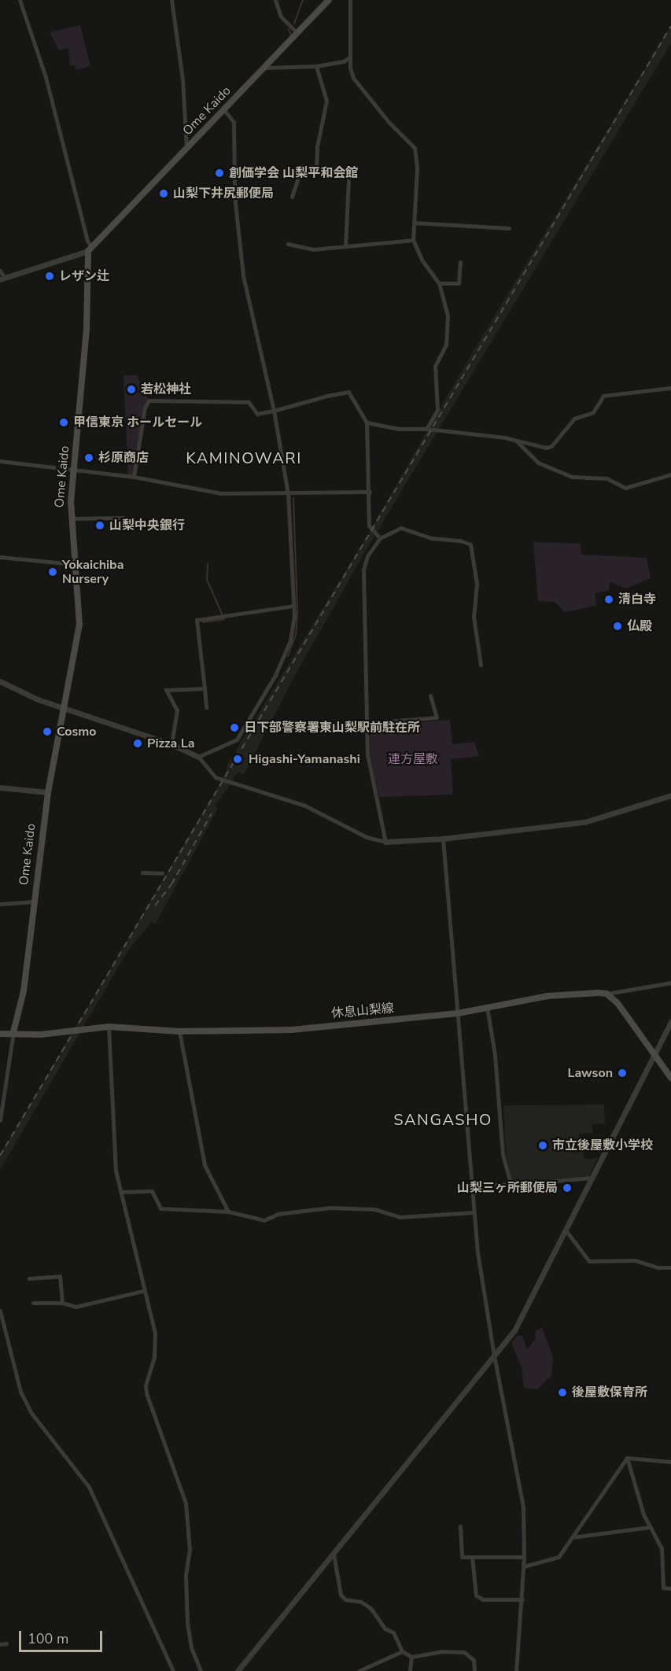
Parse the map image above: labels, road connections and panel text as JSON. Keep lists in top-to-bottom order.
{
  "streets": {
    "main road": ["Ome Kaido", "休息山梨線"]
  },
  "crossings": [
    ["Ome Kaido", "休息山梨線"]
  ],
  "districts": ["KAMINOWARI", "SANGASHO"],
  "parks": ["連方屋敷"],
  "places": [
    "創価学会 山梨平和会館",
    "山梨下井尻郵便局",
    "レザン辻",
    "若松神社",
    "甲信東京 ホールセール",
    "杉原商店",
    "山梨中央銀行",
    "Yokaichiba Nursery",
    "清白寺",
    "仏殿",
    "日下部警察署東山梨駅前駐在所",
    "Cosmo",
    "Pizza La",
    "Higashi-Yamanashi",
    "Lawson",
    "市立後屋敷小学校",
    "山梨三ヶ所郵便局",
    "後屋敷保育所"
  ],
  "scale_bar": "100 m"
}
